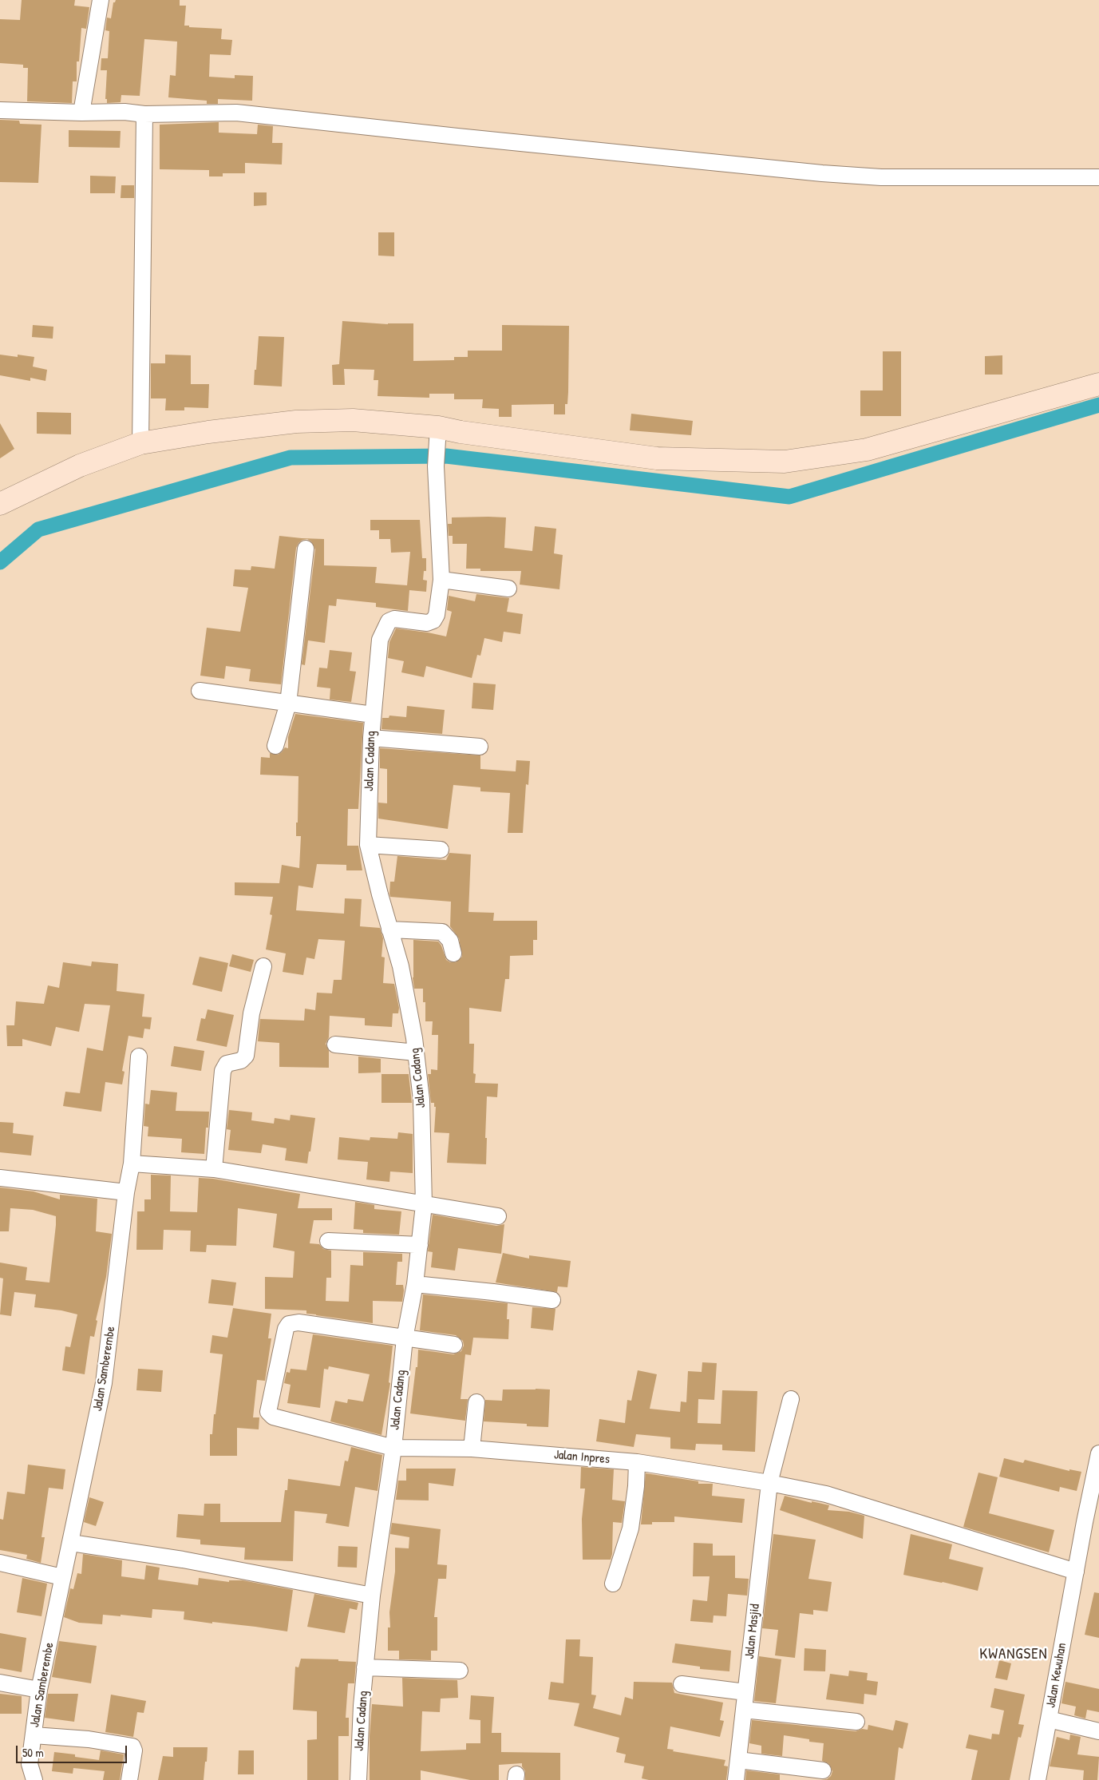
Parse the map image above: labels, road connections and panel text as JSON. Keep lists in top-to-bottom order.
{
  "streets": {
    "street": [
      "Jalan Cadang",
      "Jalan Samberembe",
      "Jalan Inpres",
      "Jalan Masjid",
      "Jalan Kewuhan"
    ]
  },
  "crossings": [
    ["Jalan Cadang", "Jalan Inpres"],
    ["Jalan Inpres", "Jalan Masjid"],
    ["Jalan Inpres", "Jalan Kewuhan"]
  ],
  "districts": ["KWANGSEN"],
  "scale_bar": "50 m"
}
